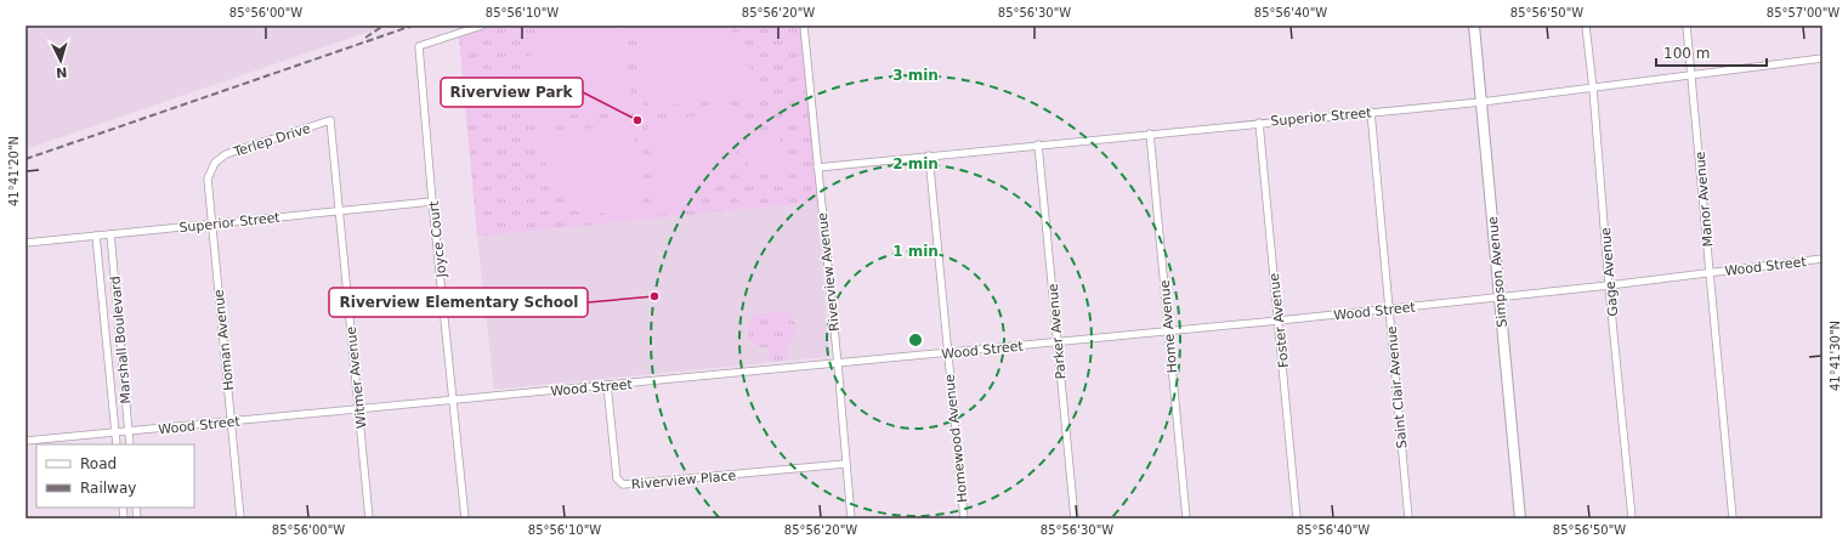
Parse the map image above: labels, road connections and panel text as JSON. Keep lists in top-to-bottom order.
{
  "streets": {
    "street": [
      "Superior Street",
      "Terlep Drive",
      "Manor Avenue",
      "Joyce Court",
      "Wood Street",
      "Riverview Avenue",
      "Simpson Avenue",
      "Gage Avenue",
      "Foster Avenue",
      "Home Avenue",
      "Parker Avenue",
      "Marshall Boulevard",
      "Homan Avenue",
      "Witmer Avenue",
      "Saint Clair Avenue",
      "Homewood Avenue",
      "Riverview Place"
    ]
  },
  "crossings": [
    ["Superior Street", "Manor Avenue"],
    ["Superior Street", "Joyce Court"],
    ["Superior Street", "Riverview Avenue"],
    ["Superior Street", "Simpson Avenue"],
    ["Superior Street", "Gage Avenue"],
    ["Superior Street", "Foster Avenue"],
    ["Superior Street", "Home Avenue"],
    ["Superior Street", "Parker Avenue"],
    ["Superior Street", "Marshall Boulevard"],
    ["Superior Street", "Homan Avenue"],
    ["Superior Street", "Witmer Avenue"],
    ["Superior Street", "Saint Clair Avenue"],
    ["Superior Street", "Homewood Avenue"],
    ["Terlep Drive", "Homan Avenue"],
    ["Terlep Drive", "Witmer Avenue"],
    ["Manor Avenue", "Wood Street"],
    ["Joyce Court", "Wood Street"],
    ["Wood Street", "Riverview Avenue"],
    ["Wood Street", "Simpson Avenue"],
    ["Wood Street", "Gage Avenue"],
    ["Wood Street", "Foster Avenue"],
    ["Wood Street", "Home Avenue"],
    ["Wood Street", "Parker Avenue"],
    ["Wood Street", "Marshall Boulevard"],
    ["Wood Street", "Homan Avenue"],
    ["Wood Street", "Witmer Avenue"],
    ["Wood Street", "Saint Clair Avenue"],
    ["Wood Street", "Homewood Avenue"],
    ["Wood Street", "Riverview Place"],
    ["Riverview Avenue", "Riverview Place"]
  ],
  "places": ["Riverview Park", "Riverview Elementary School"],
  "legend": ["Road", "Railway"],
  "scale_bar": "100 m",
  "north": "bottom",
  "coordinates": [
    "85°56'00\"W",
    "85°56'10\"W",
    "85°56'20\"W",
    "85°56'30\"W",
    "85°56'40\"W",
    "85°56'50\"W",
    "85°57'00\"W",
    "41°41'20\"N",
    "41°41'30\"N"
  ],
  "rings": ["3 min", "2 min", "1 min"]
}
